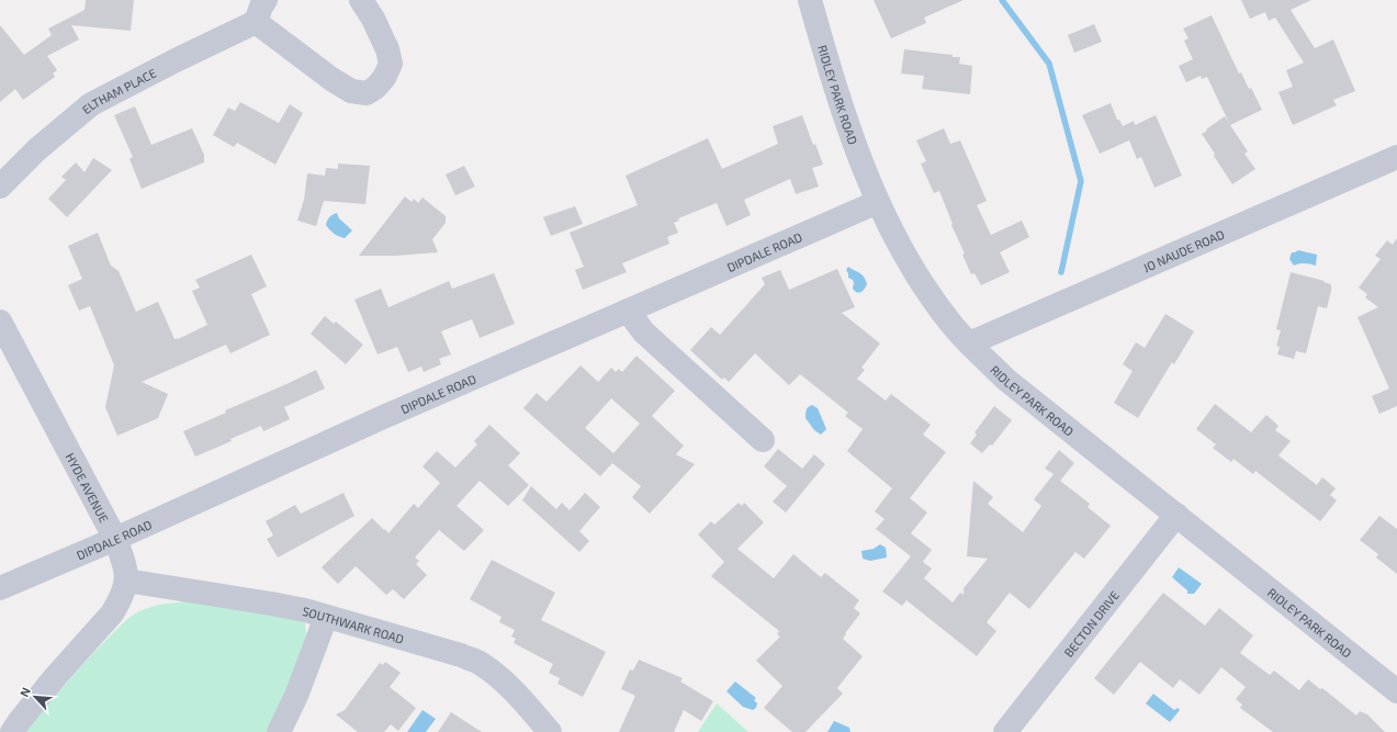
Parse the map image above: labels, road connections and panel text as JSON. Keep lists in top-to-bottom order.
{
  "streets": {
    "street": [
      "ELTHAM PLACE",
      "RIDLEY PARK ROAD",
      "JO NAUDE ROAD",
      "DIPDALE ROAD",
      "HYDE AVENUE",
      "BECTON DRIVE",
      "SOUTHWARK ROAD"
    ]
  },
  "crossings": [
    ["RIDLEY PARK ROAD", "JO NAUDE ROAD"],
    ["RIDLEY PARK ROAD", "DIPDALE ROAD"],
    ["RIDLEY PARK ROAD", "BECTON DRIVE"],
    ["DIPDALE ROAD", "HYDE AVENUE"],
    ["HYDE AVENUE", "SOUTHWARK ROAD"]
  ],
  "north": "top left"
}
